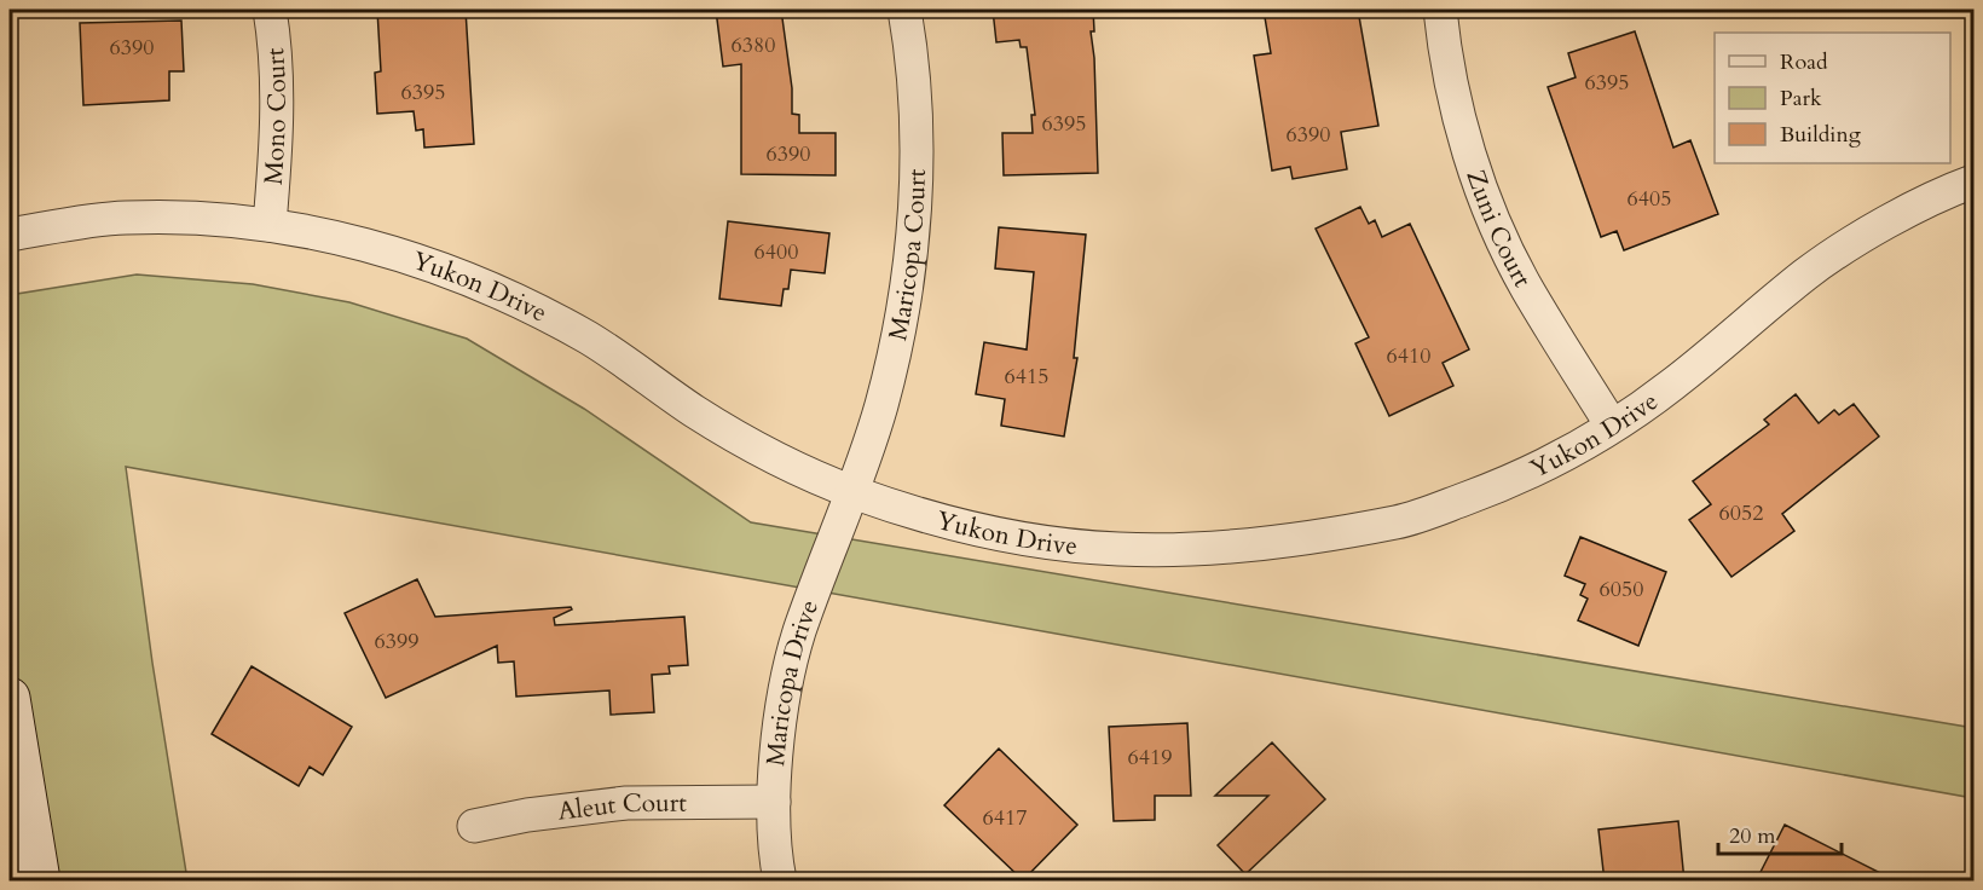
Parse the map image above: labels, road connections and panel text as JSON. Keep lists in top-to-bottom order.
{
  "streets": {
    "street": [
      "Mono Court",
      "Zuni Court",
      "Maricopa Court",
      "Yukon Drive",
      "Maricopa Drive",
      "Aleut Court"
    ]
  },
  "crossings": [
    ["Mono Court", "Yukon Drive"],
    ["Zuni Court", "Yukon Drive"],
    ["Maricopa Court", "Yukon Drive"],
    ["Maricopa Court", "Maricopa Drive"],
    ["Yukon Drive", "Maricopa Drive"],
    ["Maricopa Drive", "Aleut Court"]
  ],
  "house_numbers": [
    "6380",
    "6390",
    "6395",
    "6395",
    "6395",
    "6390",
    "6390",
    "6405",
    "6400",
    "6410",
    "6415",
    "6052",
    "6050",
    "6399",
    "6419",
    "6417"
  ],
  "legend": ["Road", "Park", "Building"],
  "scale_bar": "20 m"
}
